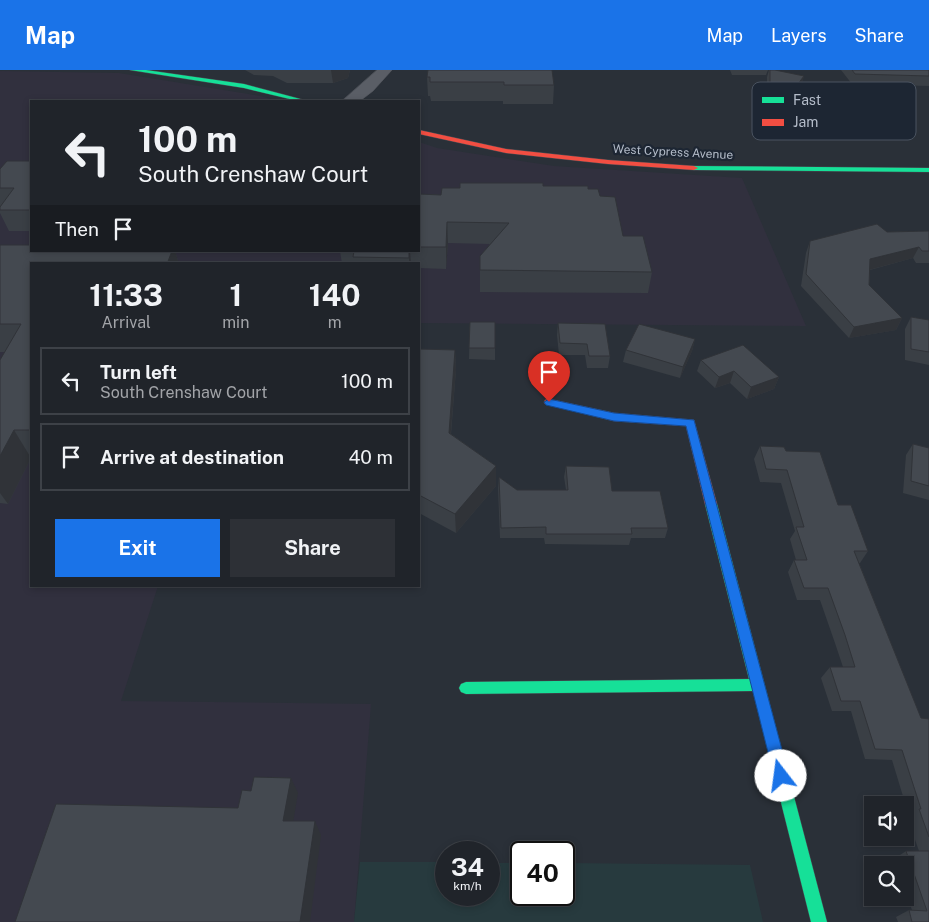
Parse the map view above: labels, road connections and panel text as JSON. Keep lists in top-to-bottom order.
{
  "streets": {
    "street": ["West Cypress Avenue"]
  },
  "legend": ["Fast", "Jam"],
  "page": {
    "header": "Map",
    "nav": ["Map", "Layers", "Share"],
    "turn": ["100 m", "South Crenshaw Court"],
    "then": "Then",
    "eta": [
      "11:33",
      "Arrival",
      "1",
      "min",
      "140",
      "m"
    ],
    "list": [
      {
        "name": "Turn left",
        "note": "South Crenshaw Court",
        "value": "100 m"
      },
      {
        "name": "Arrive at destination",
        "value": "40 m"
      }
    ],
    "buttons": ["Exit", "Share"],
    "speed": "34 km/h",
    "limit": "40"
  }
}
